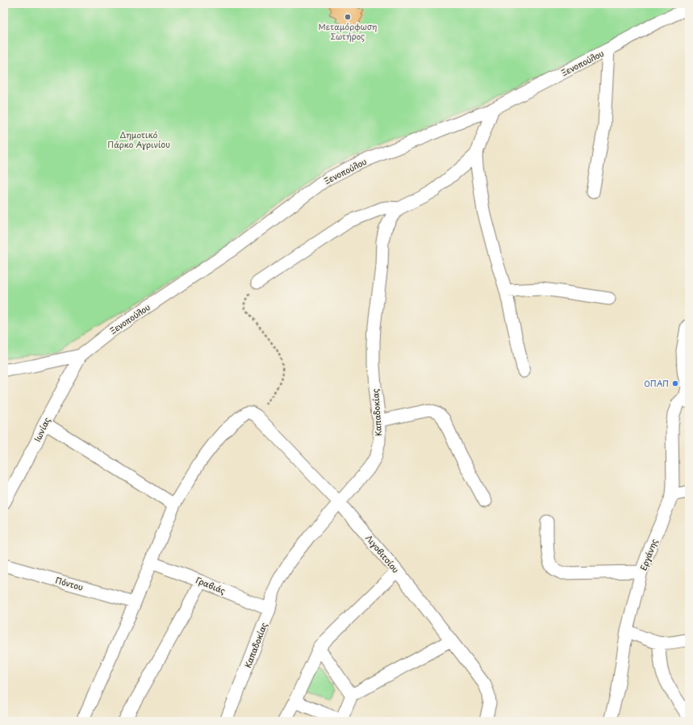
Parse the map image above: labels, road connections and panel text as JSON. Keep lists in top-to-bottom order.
{
  "streets": {
    "street": [
      "Ξενοπούλου",
      "Καπαδοκίας",
      "Ιωνίας",
      "Λιγοβιτσίου",
      "Εργάνης",
      "Πόντου",
      "Γραβιάς"
    ]
  },
  "crossings": [
    ["Ξενοπούλου", "Καπαδοκίας"],
    ["Ξενοπούλου", "Ιωνίας"],
    ["Καπαδοκίας", "Λιγοβιτσίου"],
    ["Καπαδοκίας", "Γραβιάς"]
  ],
  "parks": ["Δημοτικό Πάρκο Αγρινίου"],
  "places": ["Μεταμόρφωση Σωτήρος", "ΟΠΑΠ"]
}
